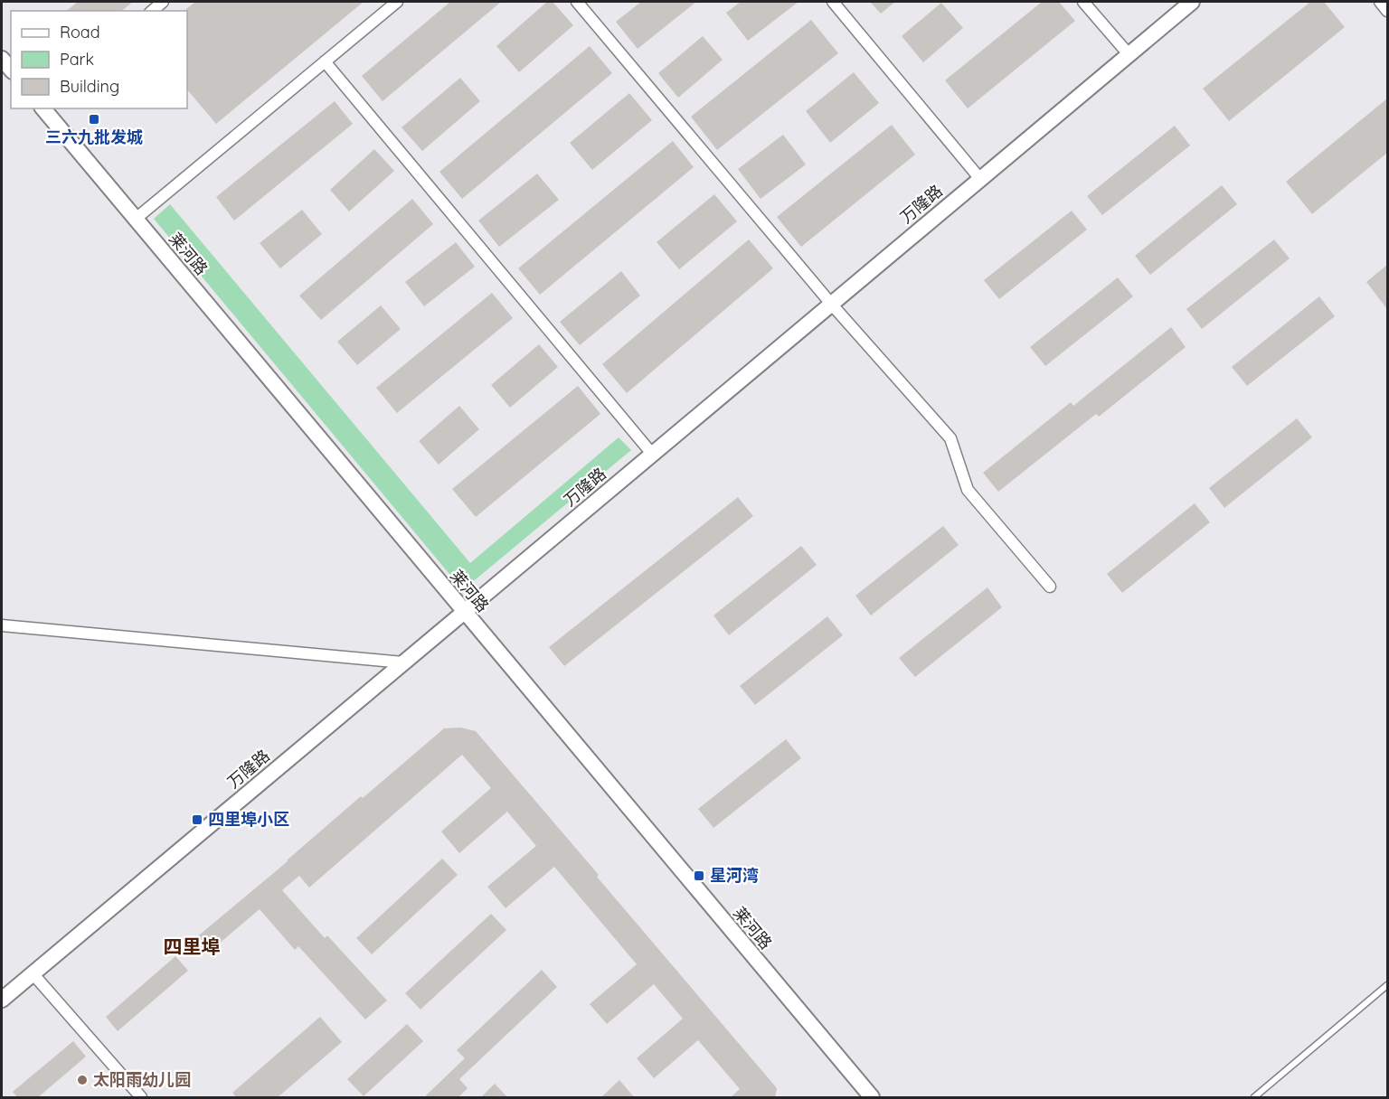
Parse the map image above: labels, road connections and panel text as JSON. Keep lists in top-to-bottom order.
{
  "streets": {
    "street": ["万隆路", "莱河路"]
  },
  "crossings": [
    ["万隆路", "莱河路"]
  ],
  "districts": ["四里埠"],
  "places": {
    "transit": ["三六九批发城", "四里埠小区", "星河湾"],
    "other": ["太阳雨幼儿园"]
  },
  "legend": ["Road", "Park", "Building"]
}
